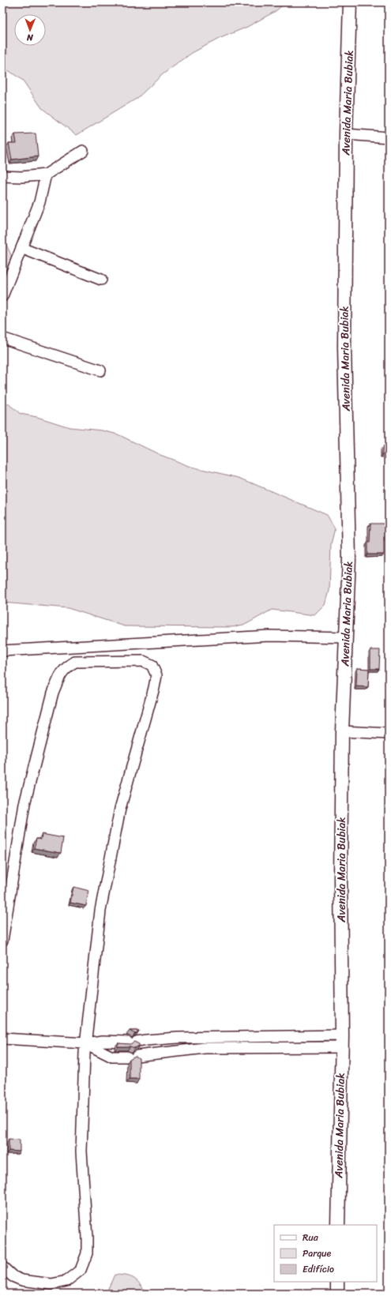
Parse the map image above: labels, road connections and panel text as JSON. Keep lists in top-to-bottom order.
{
  "streets": {
    "street": ["Avenida Maria Bubiak"]
  },
  "legend": ["Rua", "Parque", "Edifício"],
  "north": "bottom"
}
